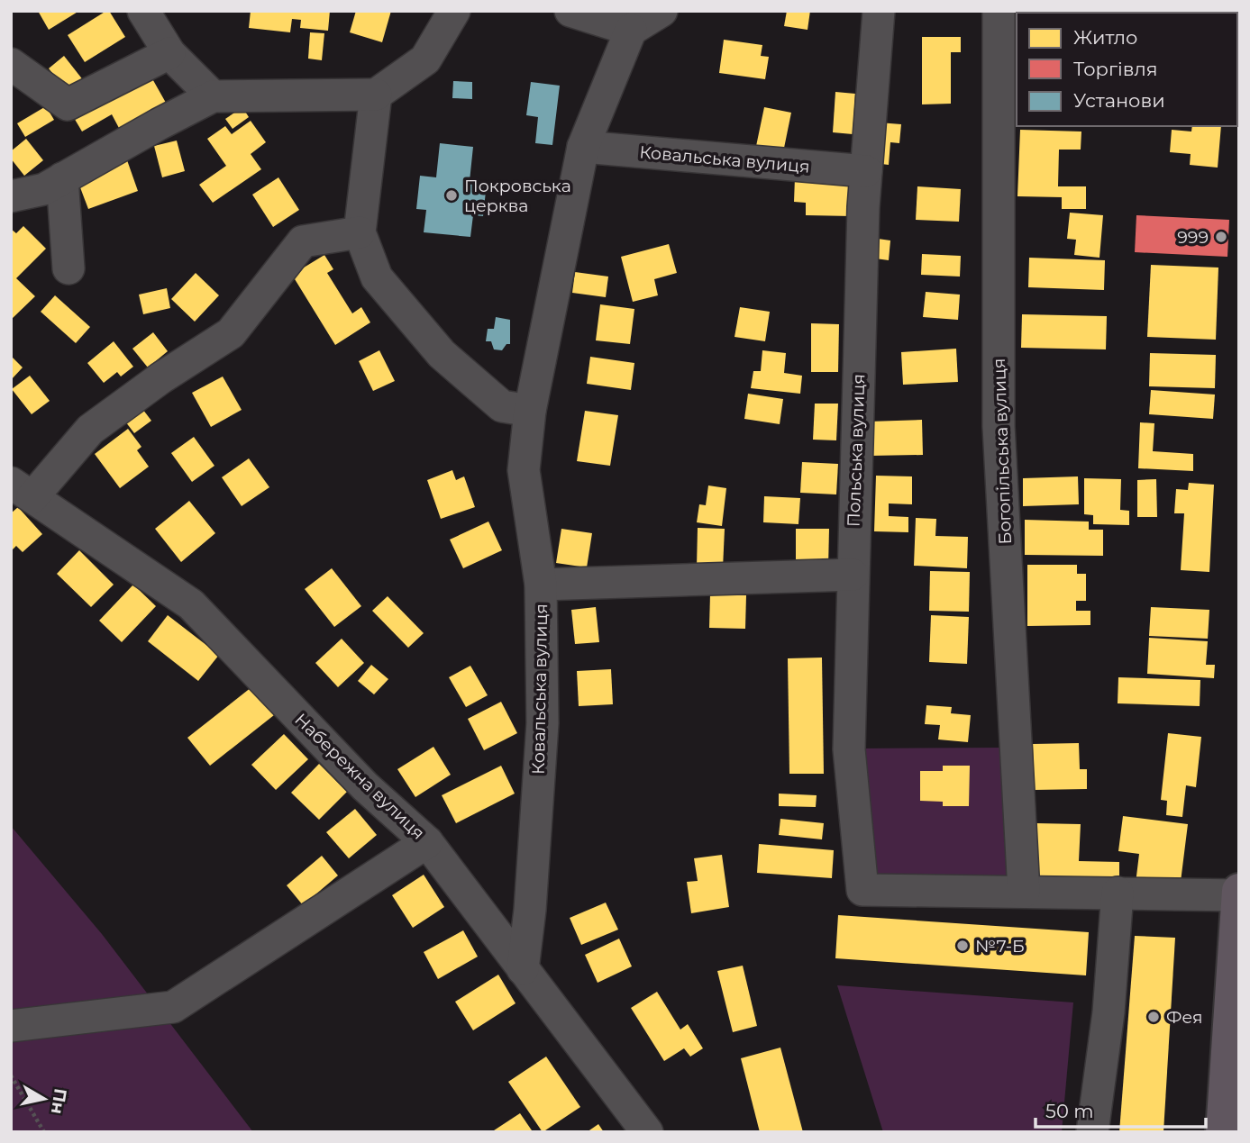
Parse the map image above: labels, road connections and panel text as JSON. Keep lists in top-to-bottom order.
{
  "streets": {
    "street": [
      "Ковальська вулиця",
      "Польська вулиця",
      "Богопільська вулиця",
      "Набережна вулиця"
    ]
  },
  "crossings": [
    ["Ковальська вулиця", "Польська вулиця"],
    ["Ковальська вулиця", "Набережна вулиця"],
    ["Польська вулиця", "Богопільська вулиця"]
  ],
  "places": [
    "Покровська церква",
    "999",
    "№7-Б",
    "Фея"
  ],
  "legend": ["Житло", "Торгівля", "Установи"],
  "scale_bar": "50 m",
  "north": "right"
}
